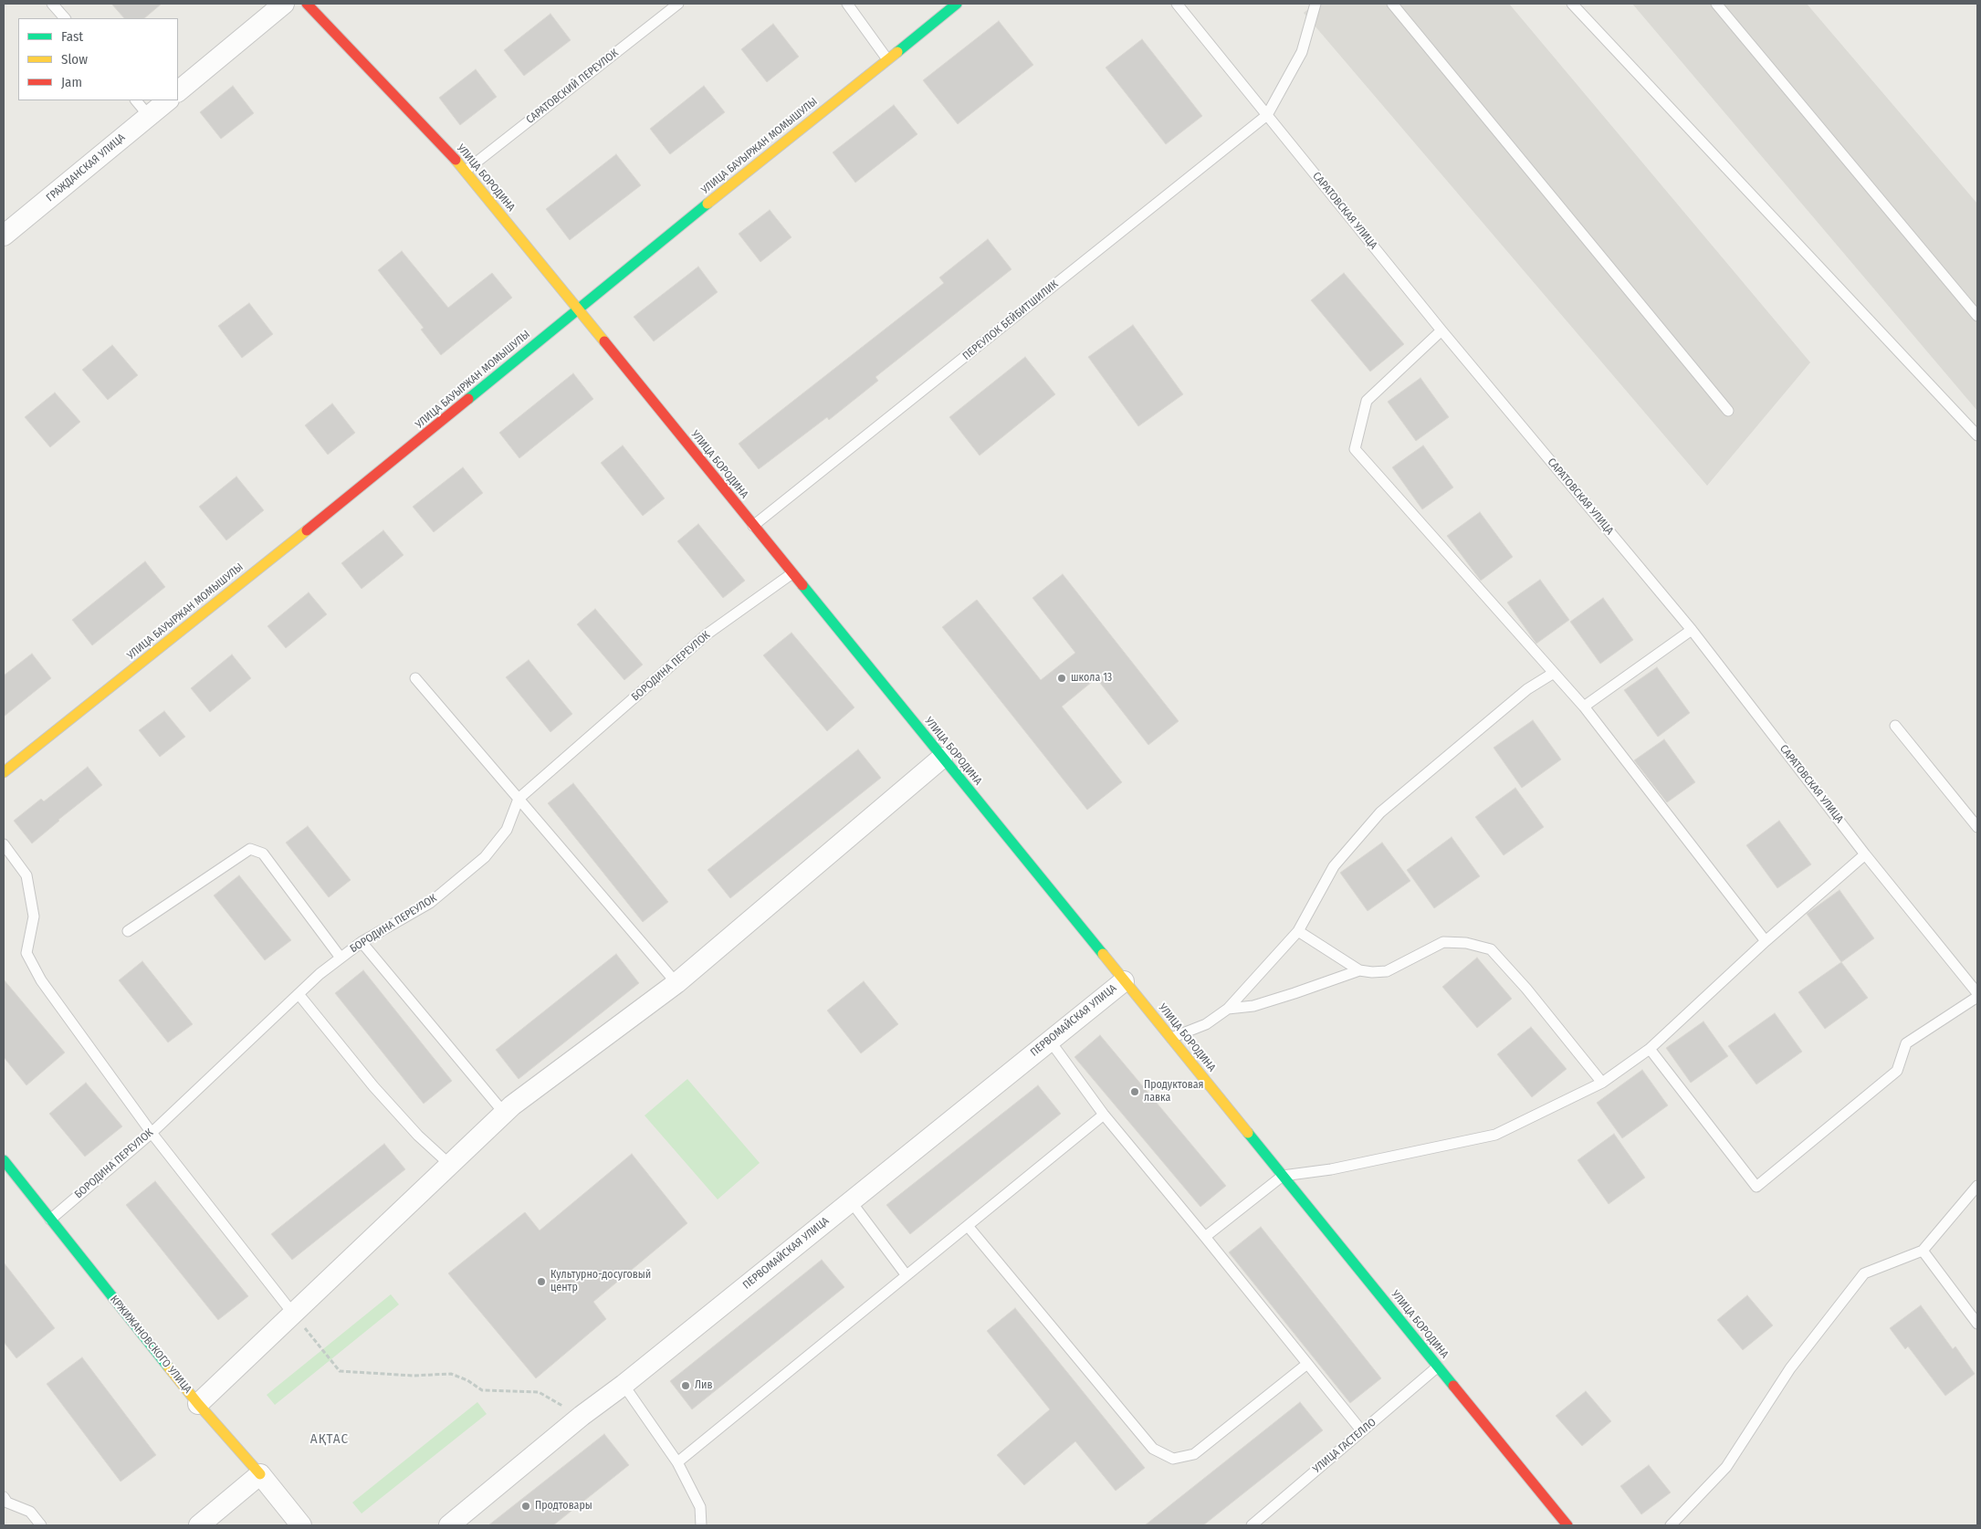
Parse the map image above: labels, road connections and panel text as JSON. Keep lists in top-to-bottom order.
{
  "streets": {
    "street": [
      "УЛИЦА БАУЫРЖАН МОМЫШУЛЫ",
      "ГРАЖДАНСКАЯ УЛИЦА",
      "УЛИЦА БОРОДИНА",
      "ПЕРВОМАЙСКАЯ УЛИЦА",
      "КРЖИЖАНОВСКОГО УЛИЦА"
    ],
    "lane": [
      "САРАТОВСКИЙ ПЕРЕУЛОК",
      "САРАТОВСКАЯ УЛИЦА",
      "ПЕРЕУЛОК БЕЙБИТШИЛИК",
      "БОРОДИНА ПЕРЕУЛОК",
      "УЛИЦА ГАСТЕЛЛО"
    ]
  },
  "crossings": [
    ["САРАТОВСКИЙ ПЕРЕУЛОК", "УЛИЦА БОРОДИНА"],
    ["УЛИЦА БАУЫРЖАН МОМЫШУЛЫ", "УЛИЦА БОРОДИНА"],
    ["УЛИЦА БОРОДИНА", "ПЕРЕУЛОК БЕЙБИТШИЛИК"],
    ["УЛИЦА БОРОДИНА", "БОРОДИНА ПЕРЕУЛОК"],
    ["УЛИЦА БОРОДИНА", "ПЕРВОМАЙСКАЯ УЛИЦА"],
    ["УЛИЦА БОРОДИНА", "УЛИЦА ГАСТЕЛЛО"],
    ["САРАТОВСКАЯ УЛИЦА", "ПЕРЕУЛОК БЕЙБИТШИЛИК"],
    ["БОРОДИНА ПЕРЕУЛОК", "КРЖИЖАНОВСКОГО УЛИЦА"]
  ],
  "districts": ["АҚТАС"],
  "places": [
    "школа 13",
    "Продуктовая лавка",
    "Культурно-досуговый центр",
    "Лив",
    "Продтовары"
  ],
  "legend": ["Fast", "Slow", "Jam"]
}
